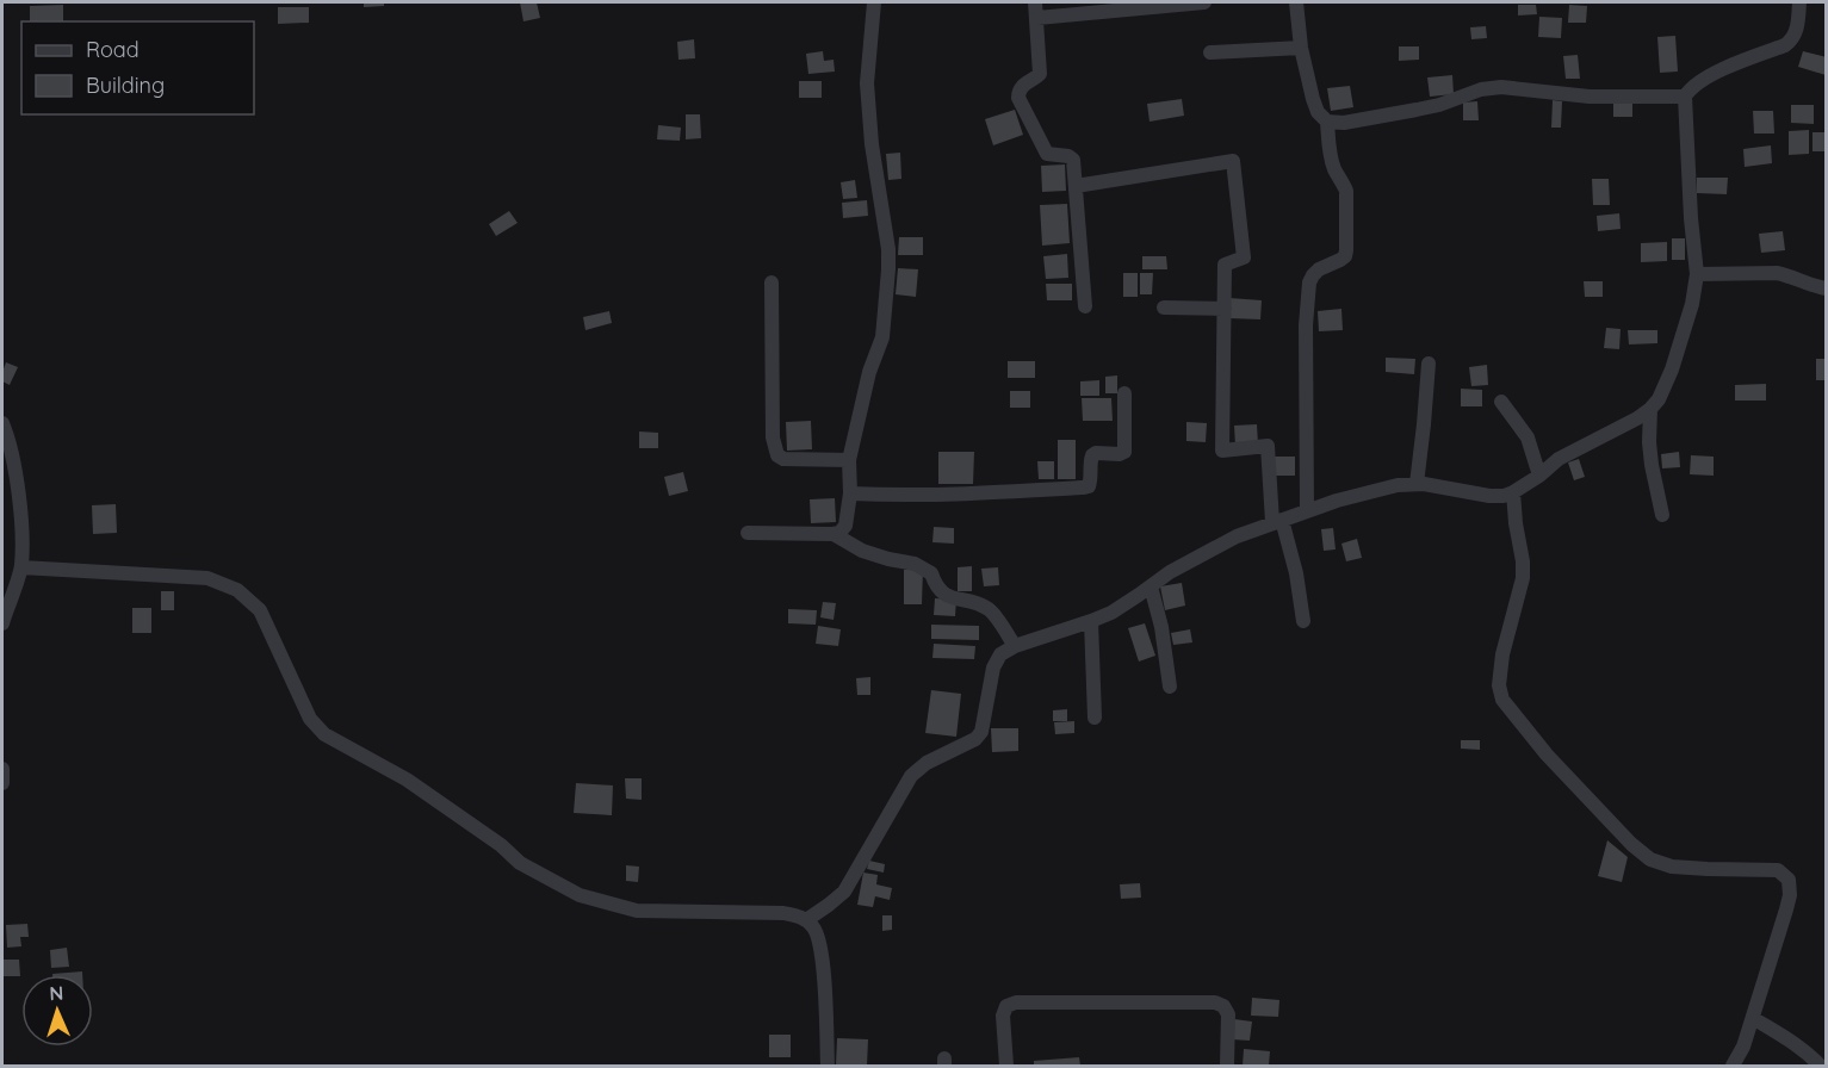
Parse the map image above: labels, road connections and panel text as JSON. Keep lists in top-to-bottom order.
{
  "legend": ["Road", "Building"],
  "north": "top"
}
